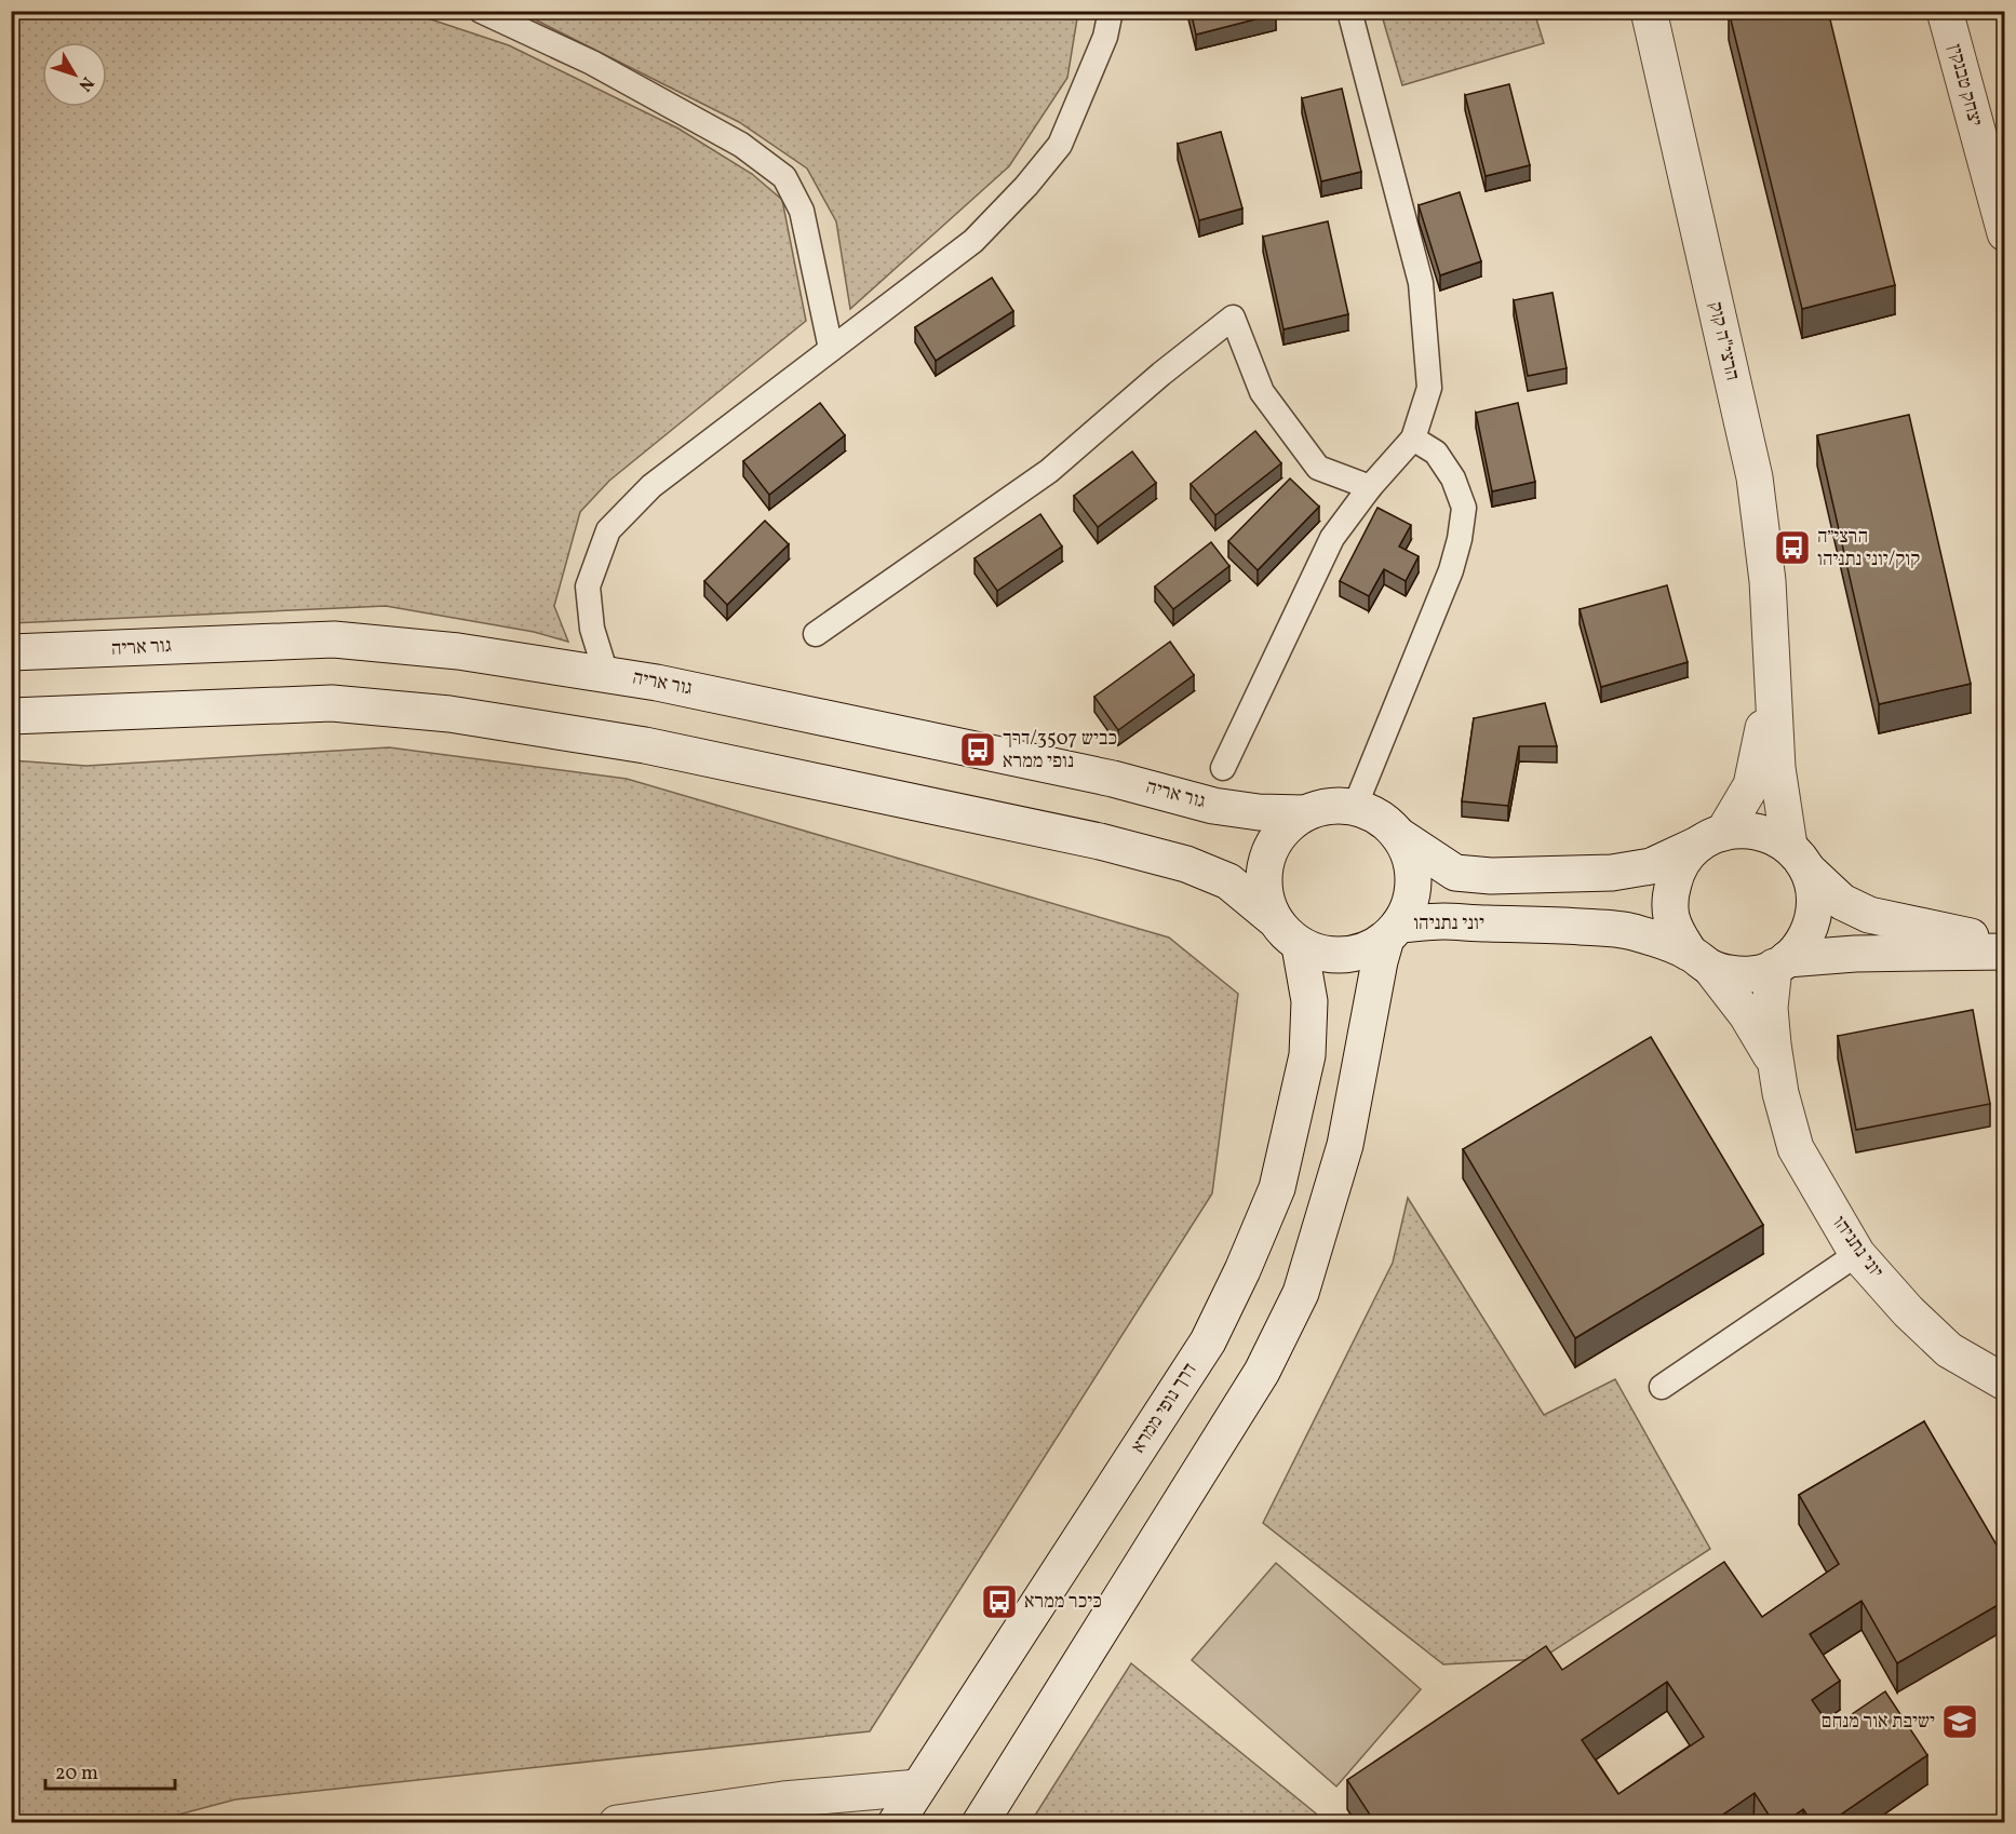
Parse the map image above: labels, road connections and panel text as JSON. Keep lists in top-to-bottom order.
{
  "streets": {
    "main road": [
      "יצחק טבנקין",
      "הרצי\"ה קוק",
      "גור אריה",
      "יוני נתניהו",
      "דרך נופי ממרא"
    ]
  },
  "crossings": [
    ["הרצי\"ה קוק", "יוני נתניהו"],
    ["גור אריה", "יוני נתניהו"],
    ["גור אריה", "דרך נופי ממרא"],
    ["יוני נתניהו", "דרך נופי ממרא"]
  ],
  "places": {
    "bus stop": ["הרצי״ה קוק/יוני נתניהו", "כביש 3507/דרך נופי ממרא", "כיכר ממרא"],
    "school or university": ["ישיבת אור מנחם"]
  },
  "scale_bar": "20 m",
  "north": "bottom right"
}
